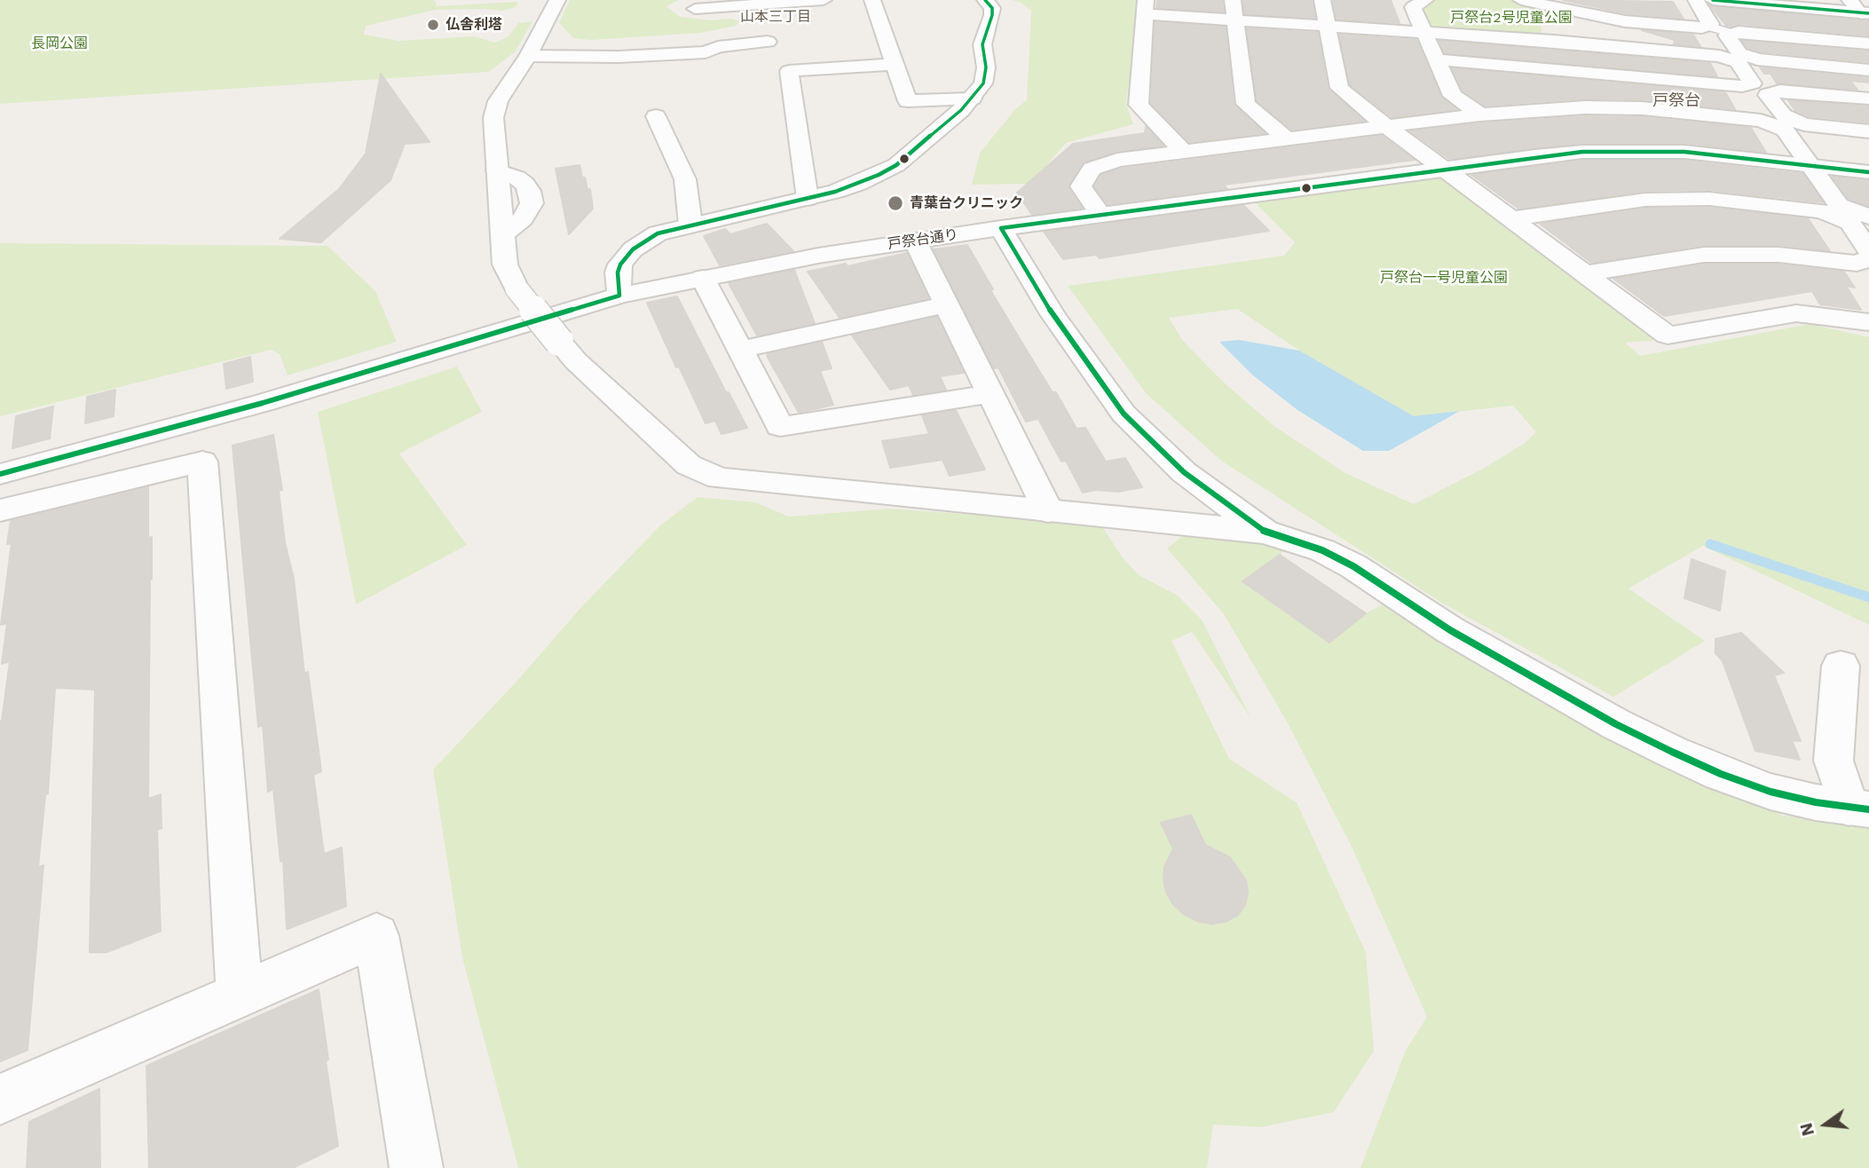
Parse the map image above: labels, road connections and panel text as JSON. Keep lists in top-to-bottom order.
{
  "streets": {
    "street": ["戸祭台通り"]
  },
  "districts": ["山本三丁目", "戸祭台"],
  "parks": ["戸祭台2号児童公園", "長岡公園", "戸祭台一号児童公園"],
  "places": ["仏舎利塔", "青葉台クリニック"],
  "north": "left"
}
